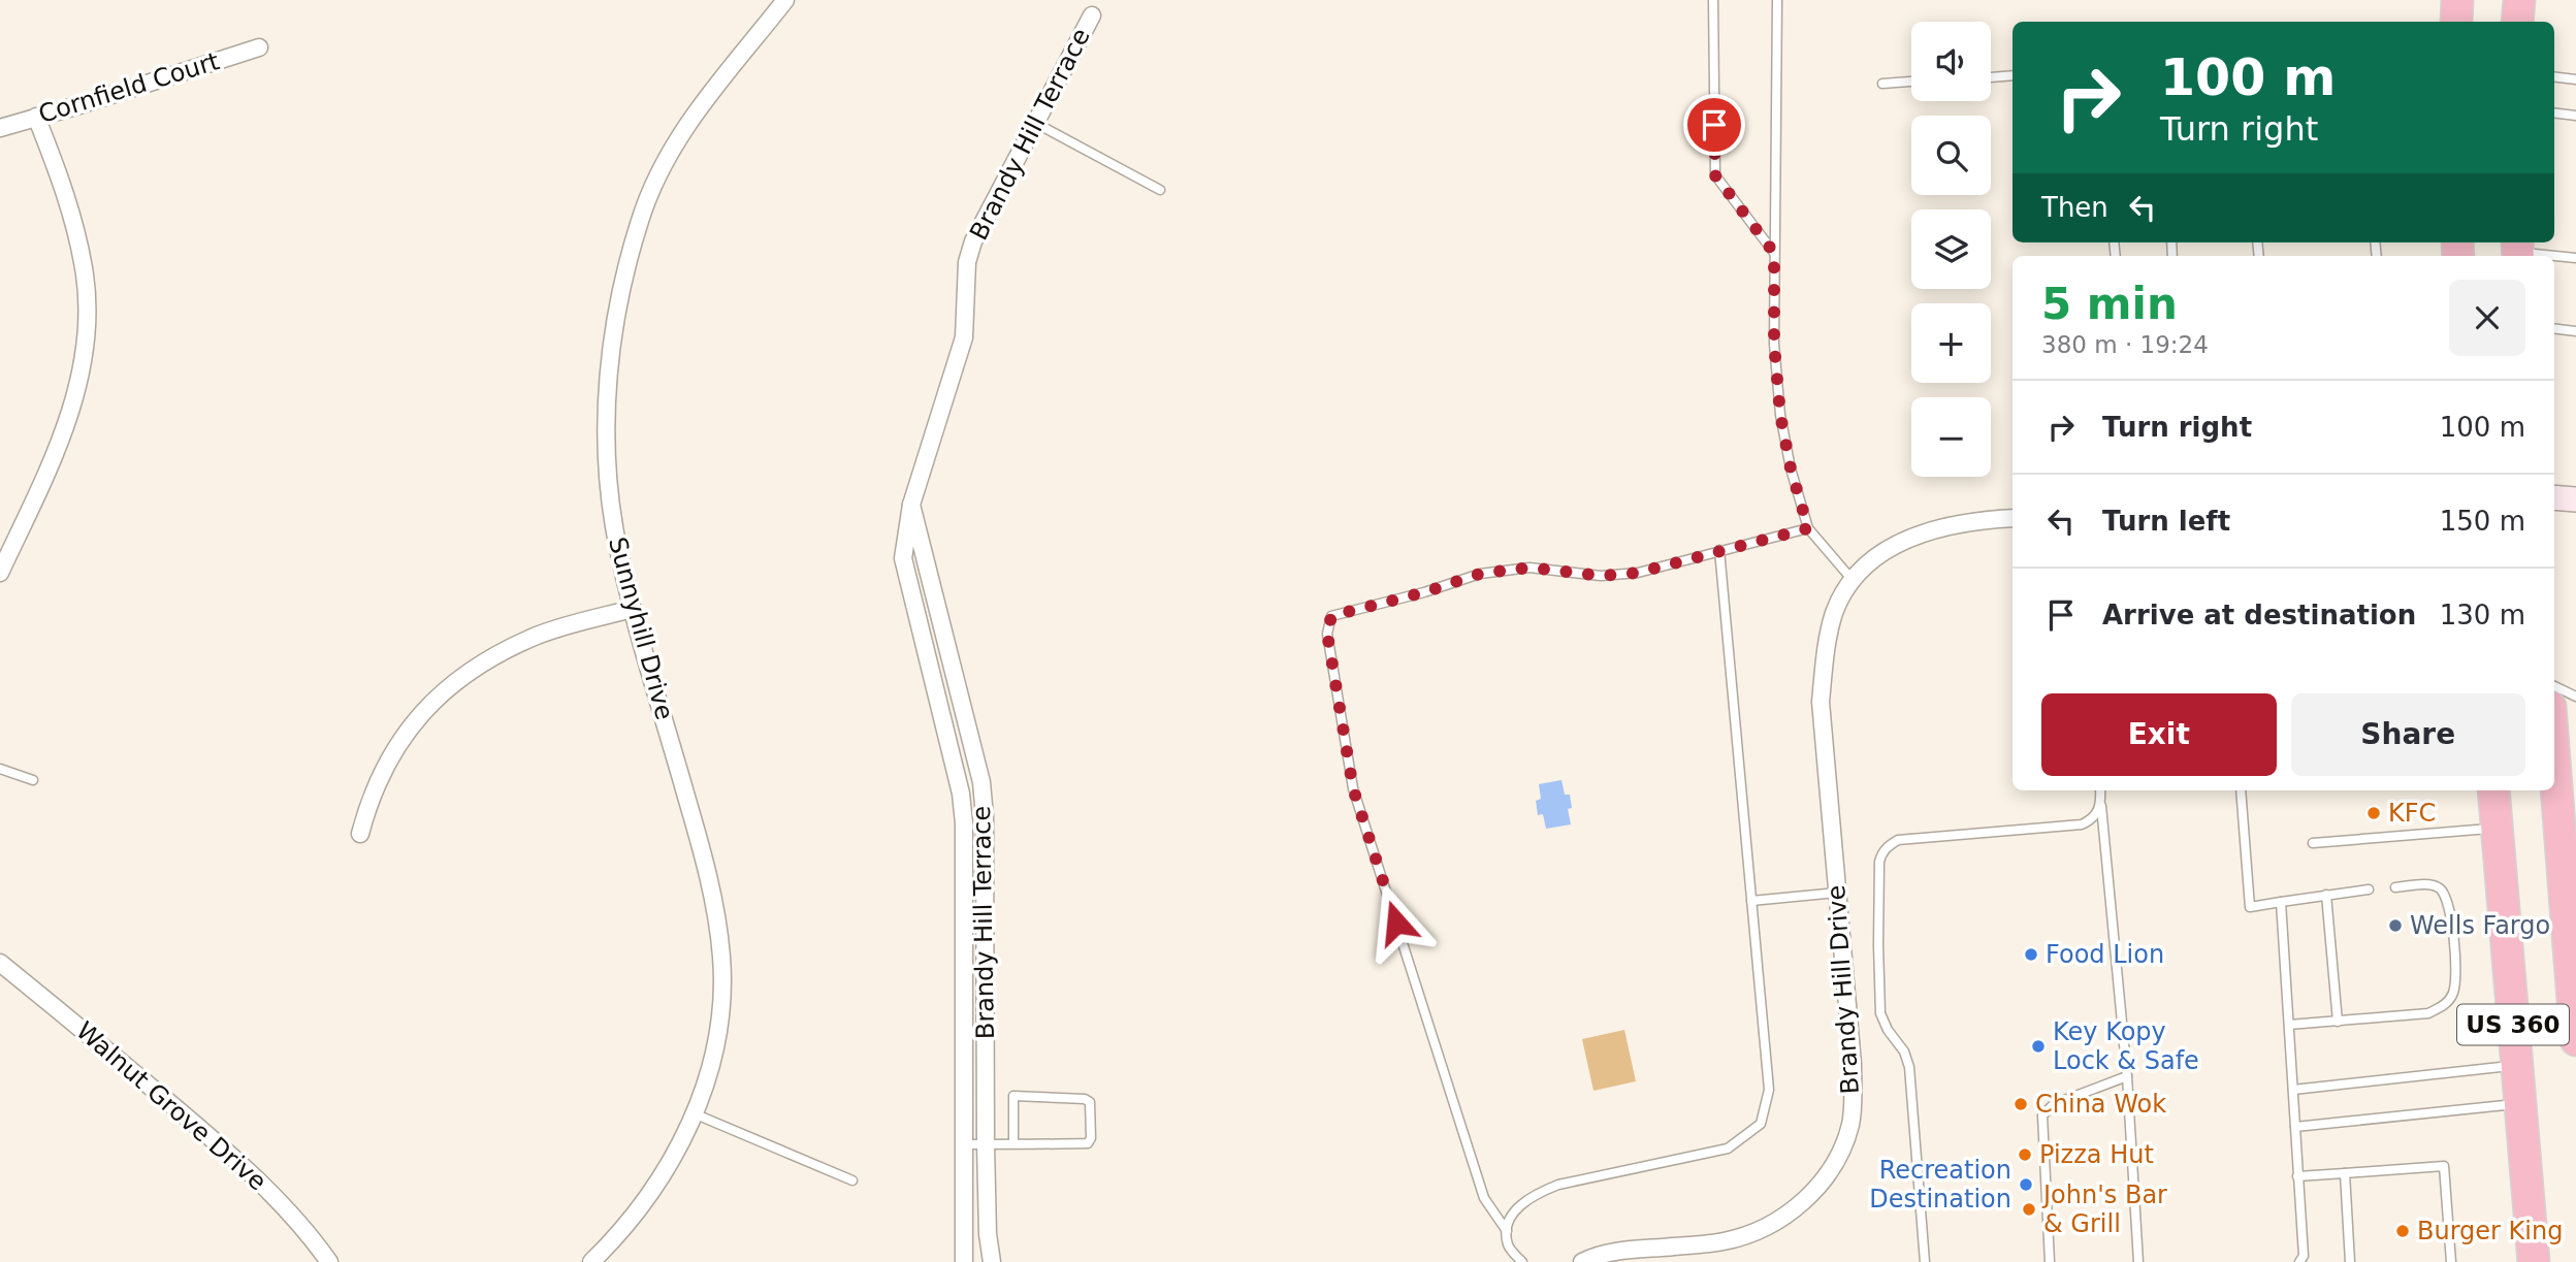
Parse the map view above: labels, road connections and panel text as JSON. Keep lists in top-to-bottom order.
{
  "streets": {
    "highway": ["US 360"],
    "street": [
      "Cornfield Court",
      "Brandy Hill Terrace",
      "Sunnyhill Drive",
      "Brandy Hill Drive",
      "Walnut Grove Drive"
    ]
  },
  "places": [
    "KFC",
    "Wells Fargo",
    "Food Lion",
    "Key Kopy Lock & Safe",
    "China Wok",
    "Pizza Hut",
    "Recreation Destination",
    "John's Bar & Grill",
    "Burger King"
  ],
  "page": {
    "map_buttons": ["+", "−"],
    "turn": ["100 m", "Turn right"],
    "then": "Then",
    "heading": ["5 min", "380 m · 19:24"],
    "list": [
      {
        "name": "Turn right",
        "value": "100 m"
      },
      {
        "name": "Turn left",
        "value": "150 m"
      },
      {
        "name": "Arrive at destination",
        "value": "130 m"
      }
    ],
    "buttons": ["Exit", "Share"]
  }
}
